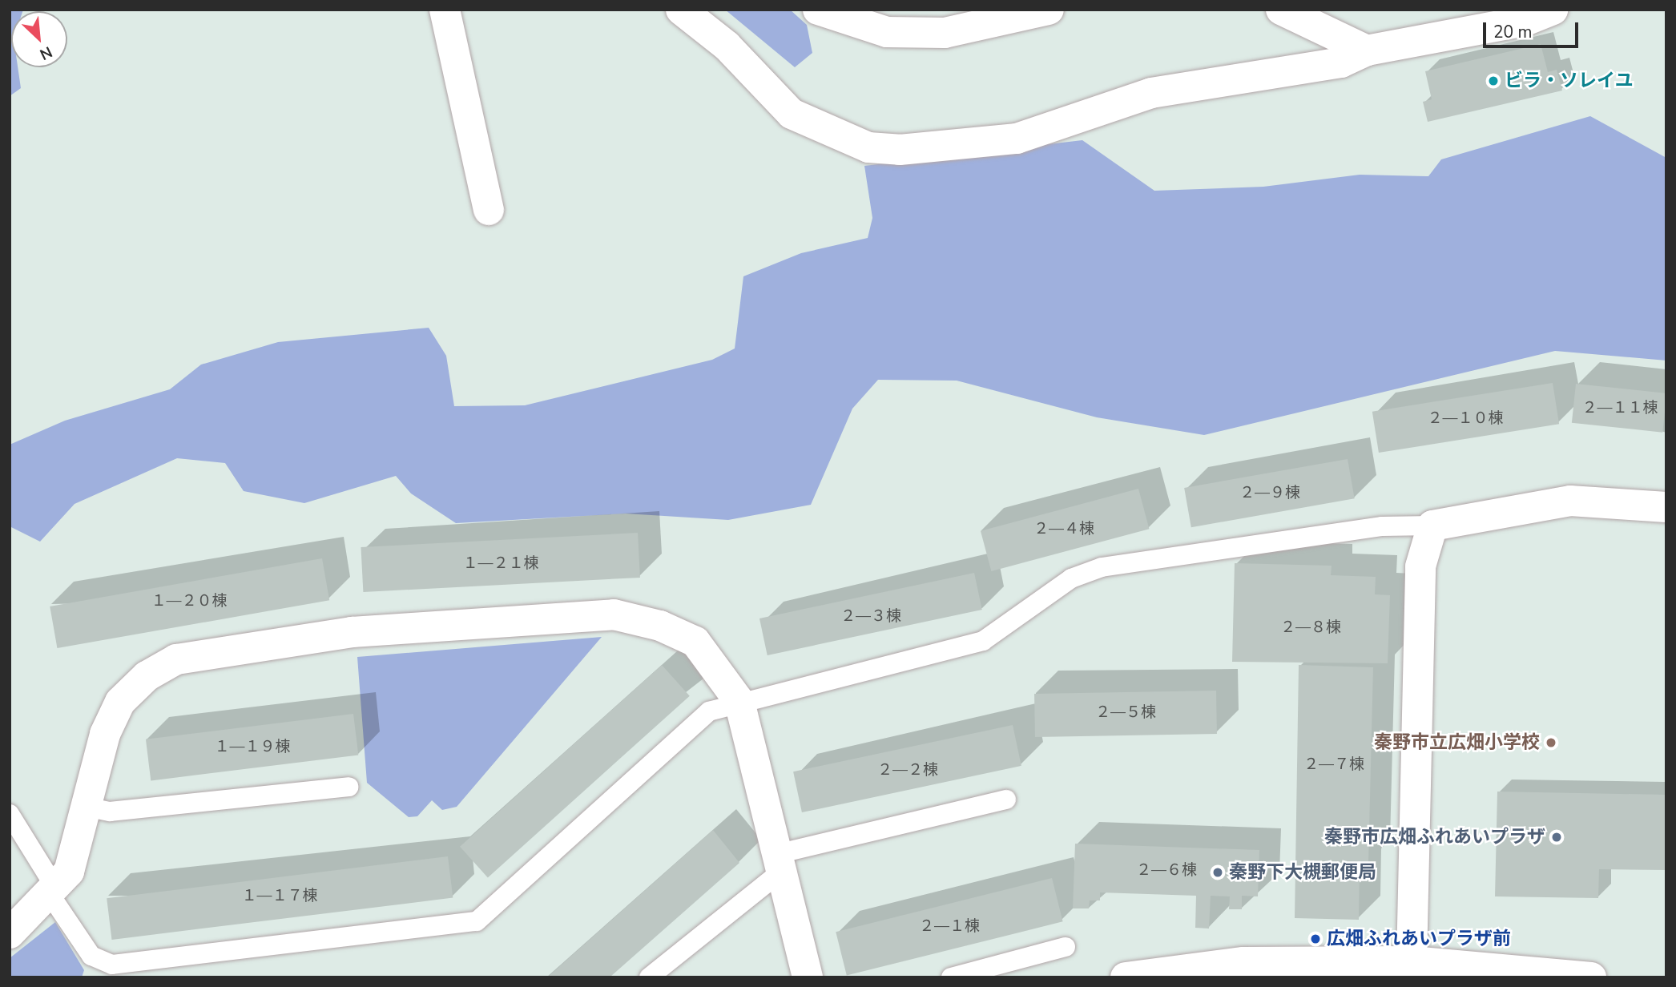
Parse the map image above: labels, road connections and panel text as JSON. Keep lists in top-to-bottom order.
{
  "places": [
    "ビラ・ソレイユ",
    "秦野市立広畑小学校",
    "秦野市広畑ふれあいプラザ",
    "秦野下大槻郵便局",
    "広畑ふれあいプラザ前"
  ],
  "house_numbers": [
    "２―１１棟",
    "２―１０棟",
    "２―９棟",
    "２―４棟",
    "１―２１棟",
    "１―２０棟",
    "２―３棟",
    "２―８棟",
    "２―５棟",
    "１―１９棟",
    "２―７棟",
    "２―２棟",
    "２―６棟",
    "１―１７棟",
    "２―１棟"
  ],
  "scale_bar": "20 m",
  "north": "bottom right"
}
